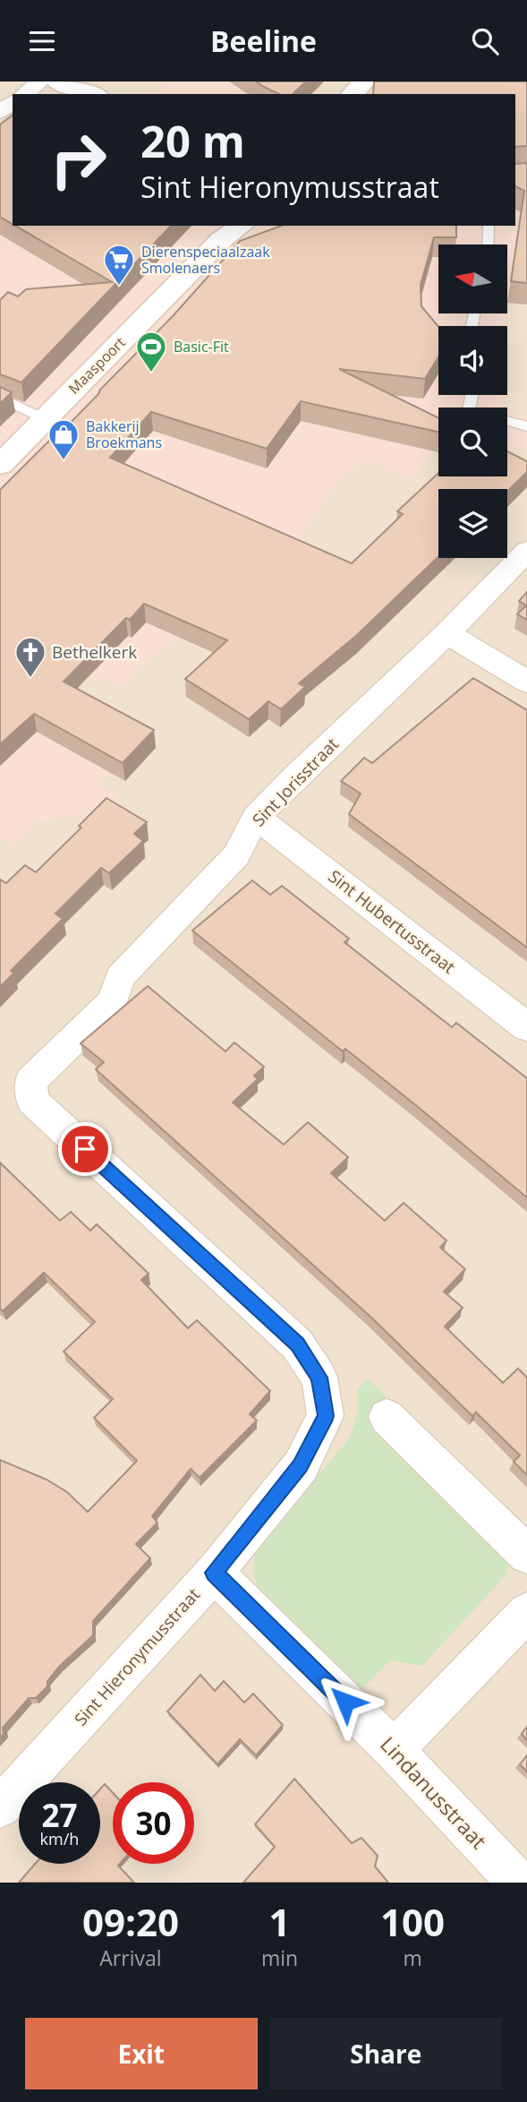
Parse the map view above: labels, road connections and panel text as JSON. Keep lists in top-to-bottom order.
{
  "streets": {
    "street": [
      "Maaspoort",
      "Sint Jorisstraat",
      "Sint Hubertusstraat",
      "Sint Hieronymusstraat",
      "Lindanusstraat"
    ]
  },
  "crossings": [
    ["Sint Jorisstraat", "Sint Hubertusstraat"],
    ["Sint Jorisstraat", "Sint Hieronymusstraat"],
    ["Sint Hieronymusstraat", "Lindanusstraat"]
  ],
  "places": {
    "supermarket": ["Dierenspeciaalzaak Smolenaers"],
    "sports": ["Basic-Fit"],
    "shop": ["Bakkerij Broekmans"],
    "church": ["Bethelkerk"]
  },
  "north": "left",
  "page": {
    "header": "Beeline",
    "turn": ["20 m", "Sint Hieronymusstraat"],
    "speed": "27 km/h",
    "limit": "30",
    "eta": [
      "09:20",
      "Arrival",
      "1",
      "min",
      "100",
      "m"
    ],
    "buttons": ["Exit", "Share"]
  }
}
